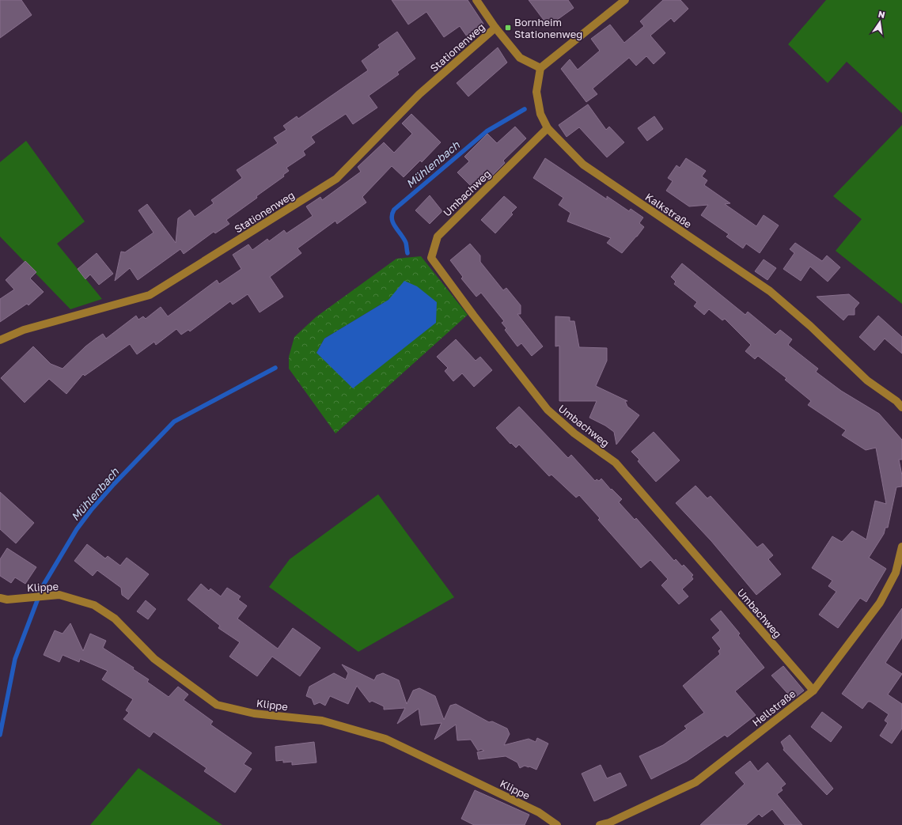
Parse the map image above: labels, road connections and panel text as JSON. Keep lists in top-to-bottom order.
{
  "streets": {
    "street": [
      "Stationenweg",
      "Umbachweg",
      "Kalkstraße",
      "Klippe",
      "Hellstraße"
    ]
  },
  "crossings": [
    ["Umbachweg", "Kalkstraße"],
    ["Umbachweg", "Hellstraße"]
  ],
  "water": ["Mühlenbach"],
  "places": {
    "transit": ["Bornheim Stationenweg"]
  },
  "north": "top"
}
